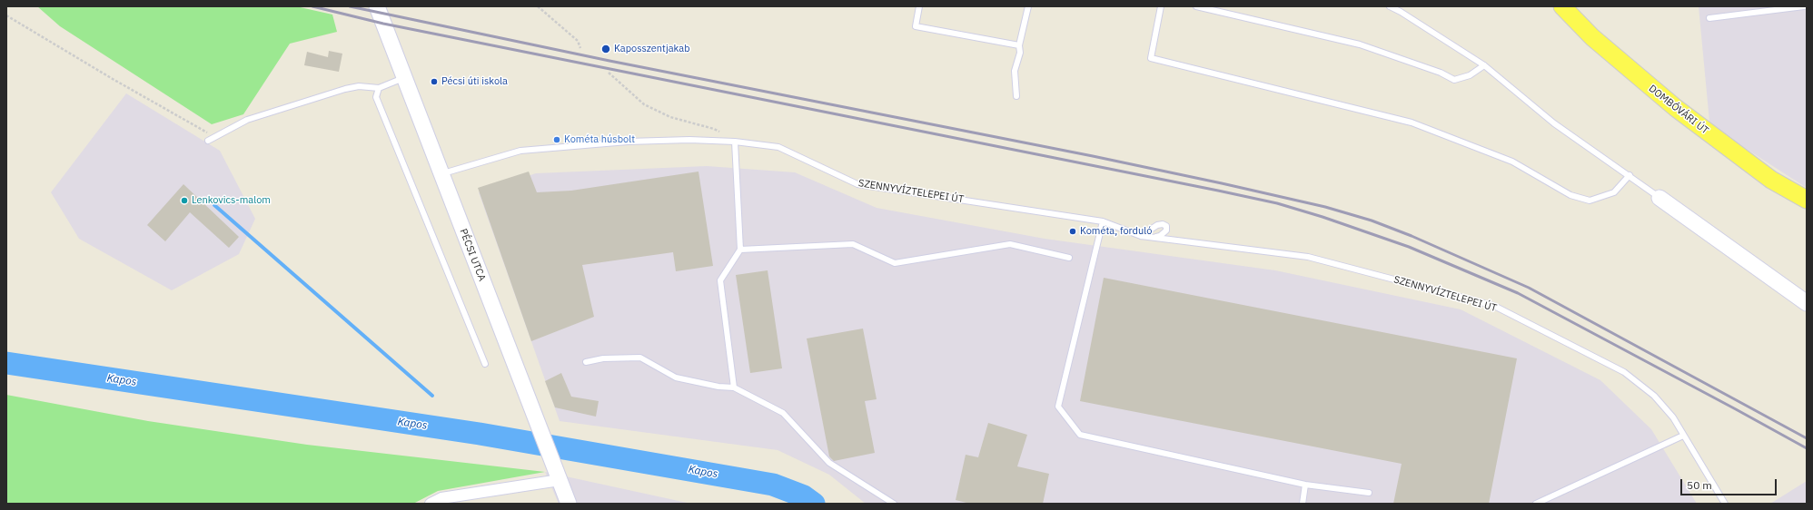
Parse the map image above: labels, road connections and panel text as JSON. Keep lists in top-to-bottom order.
{
  "streets": {
    "main road": ["DOMBÓVÁRI ÚT"],
    "street": ["PÉCSI UTCA"],
    "lane": ["SZENNYVÍZTELEPEI ÚT"]
  },
  "crossings": [
    ["SZENNYVÍZTELEPEI ÚT", "PÉCSI UTCA"]
  ],
  "water": ["Kapos"],
  "places": [
    "Kaposszentjakab",
    "Pécsi úti iskola",
    "Kométa húsbolt",
    "Lenkovics-malom",
    "Kométa, forduló"
  ],
  "scale_bar": "50 m"
}
